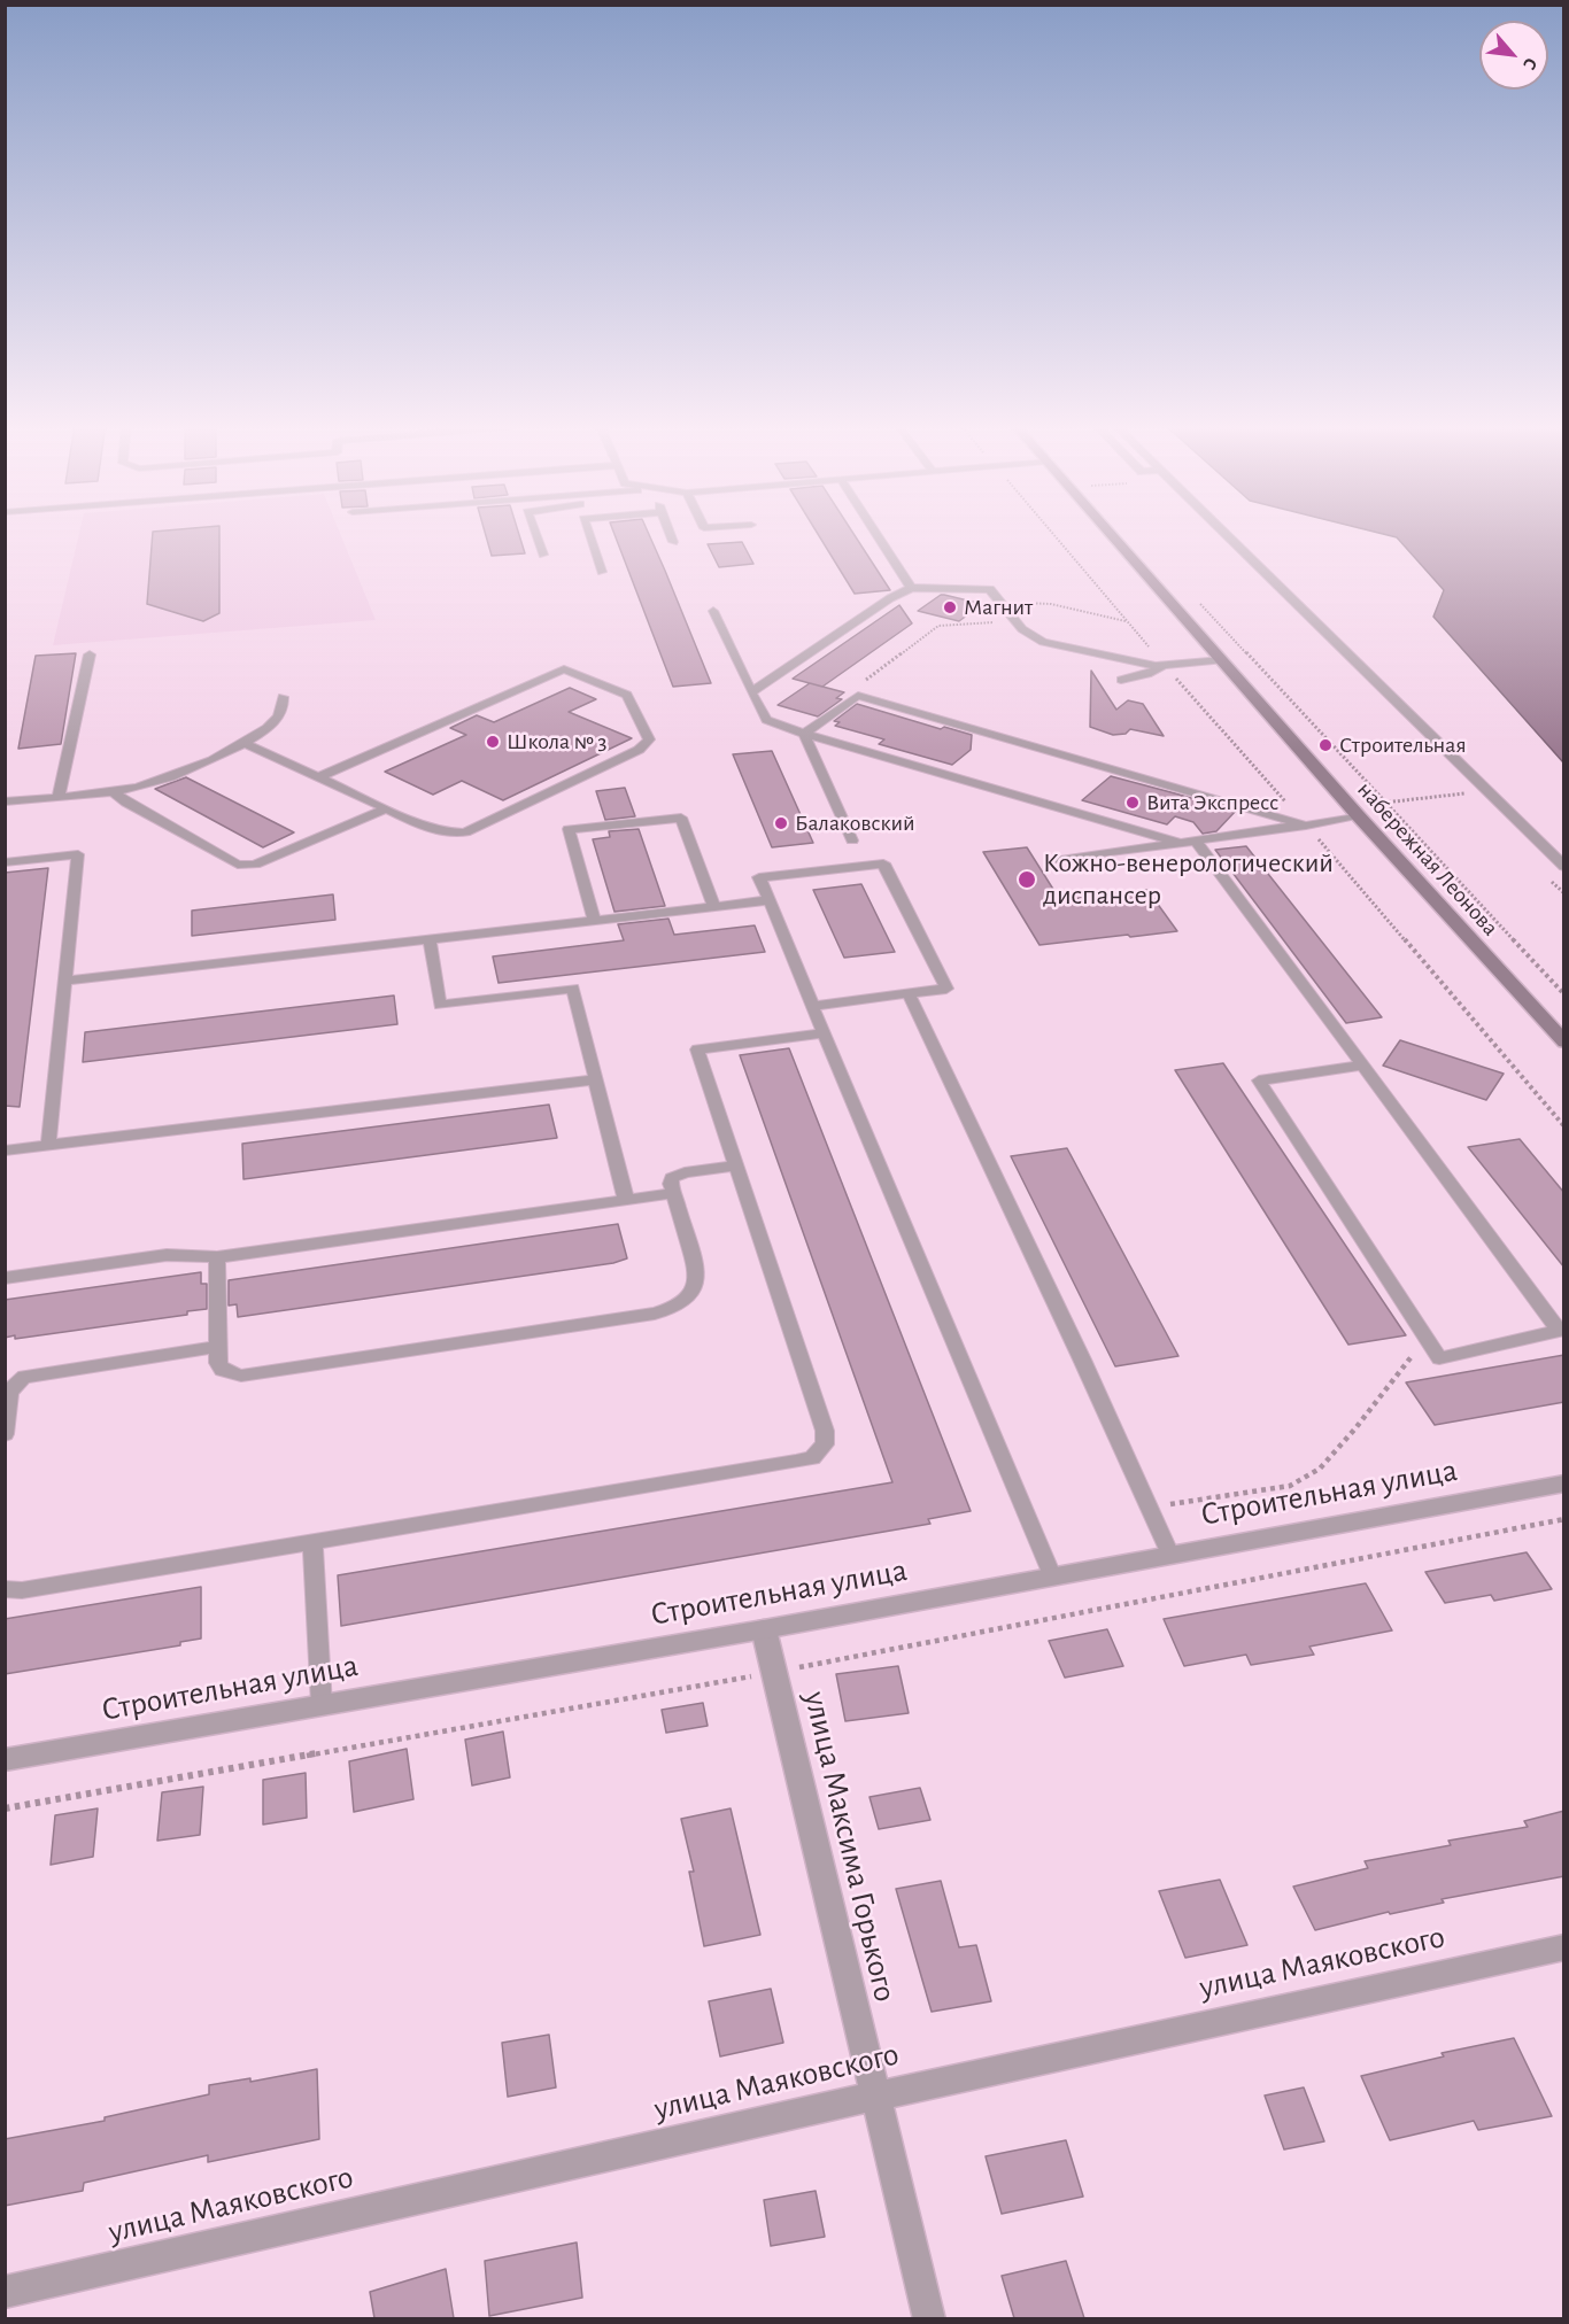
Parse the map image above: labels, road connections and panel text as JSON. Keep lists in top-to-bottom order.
{
  "streets": {
    "main road": ["набережная Леонова"],
    "street": ["Строительная улица", "улица Максима Горького", "улица Маяковского"]
  },
  "crossings": [
    ["Строительная улица", "улица Максима Горького"],
    ["улица Максима Горького", "улица Маяковского"]
  ],
  "places": [
    "Магнит",
    "Школа № 3",
    "Строительная",
    "Вита Экспресс",
    "Балаковский",
    "Кожно-венерологический диспансер"
  ],
  "north": "bottom right"
}
